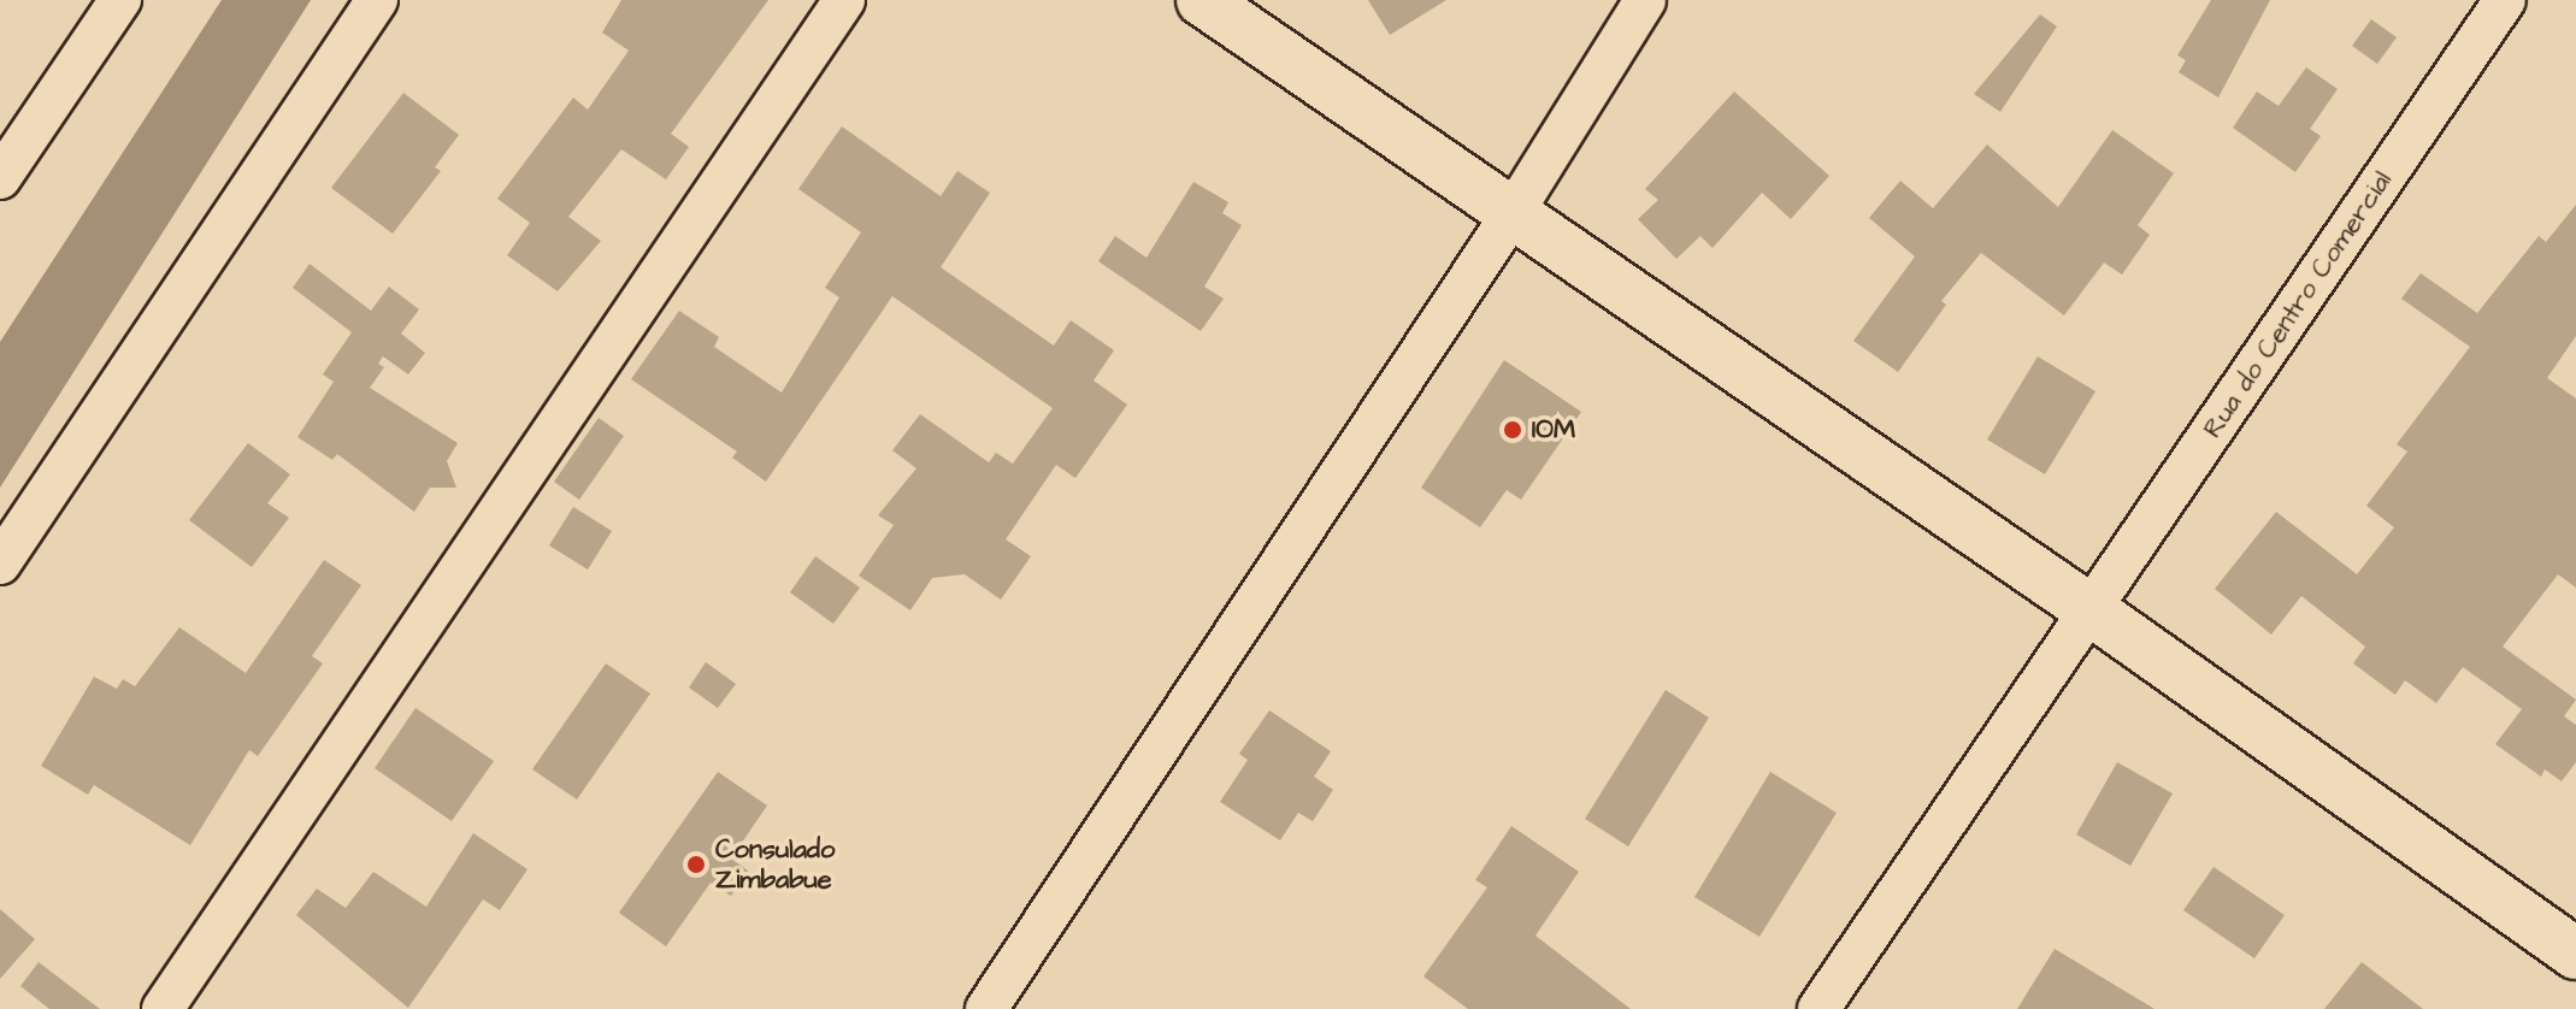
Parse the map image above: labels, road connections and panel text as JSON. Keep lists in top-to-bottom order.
{
  "streets": {
    "street": ["Rua do Centro Comercial"]
  },
  "places": ["IOM", "Consulado Zimbabue"]
}
